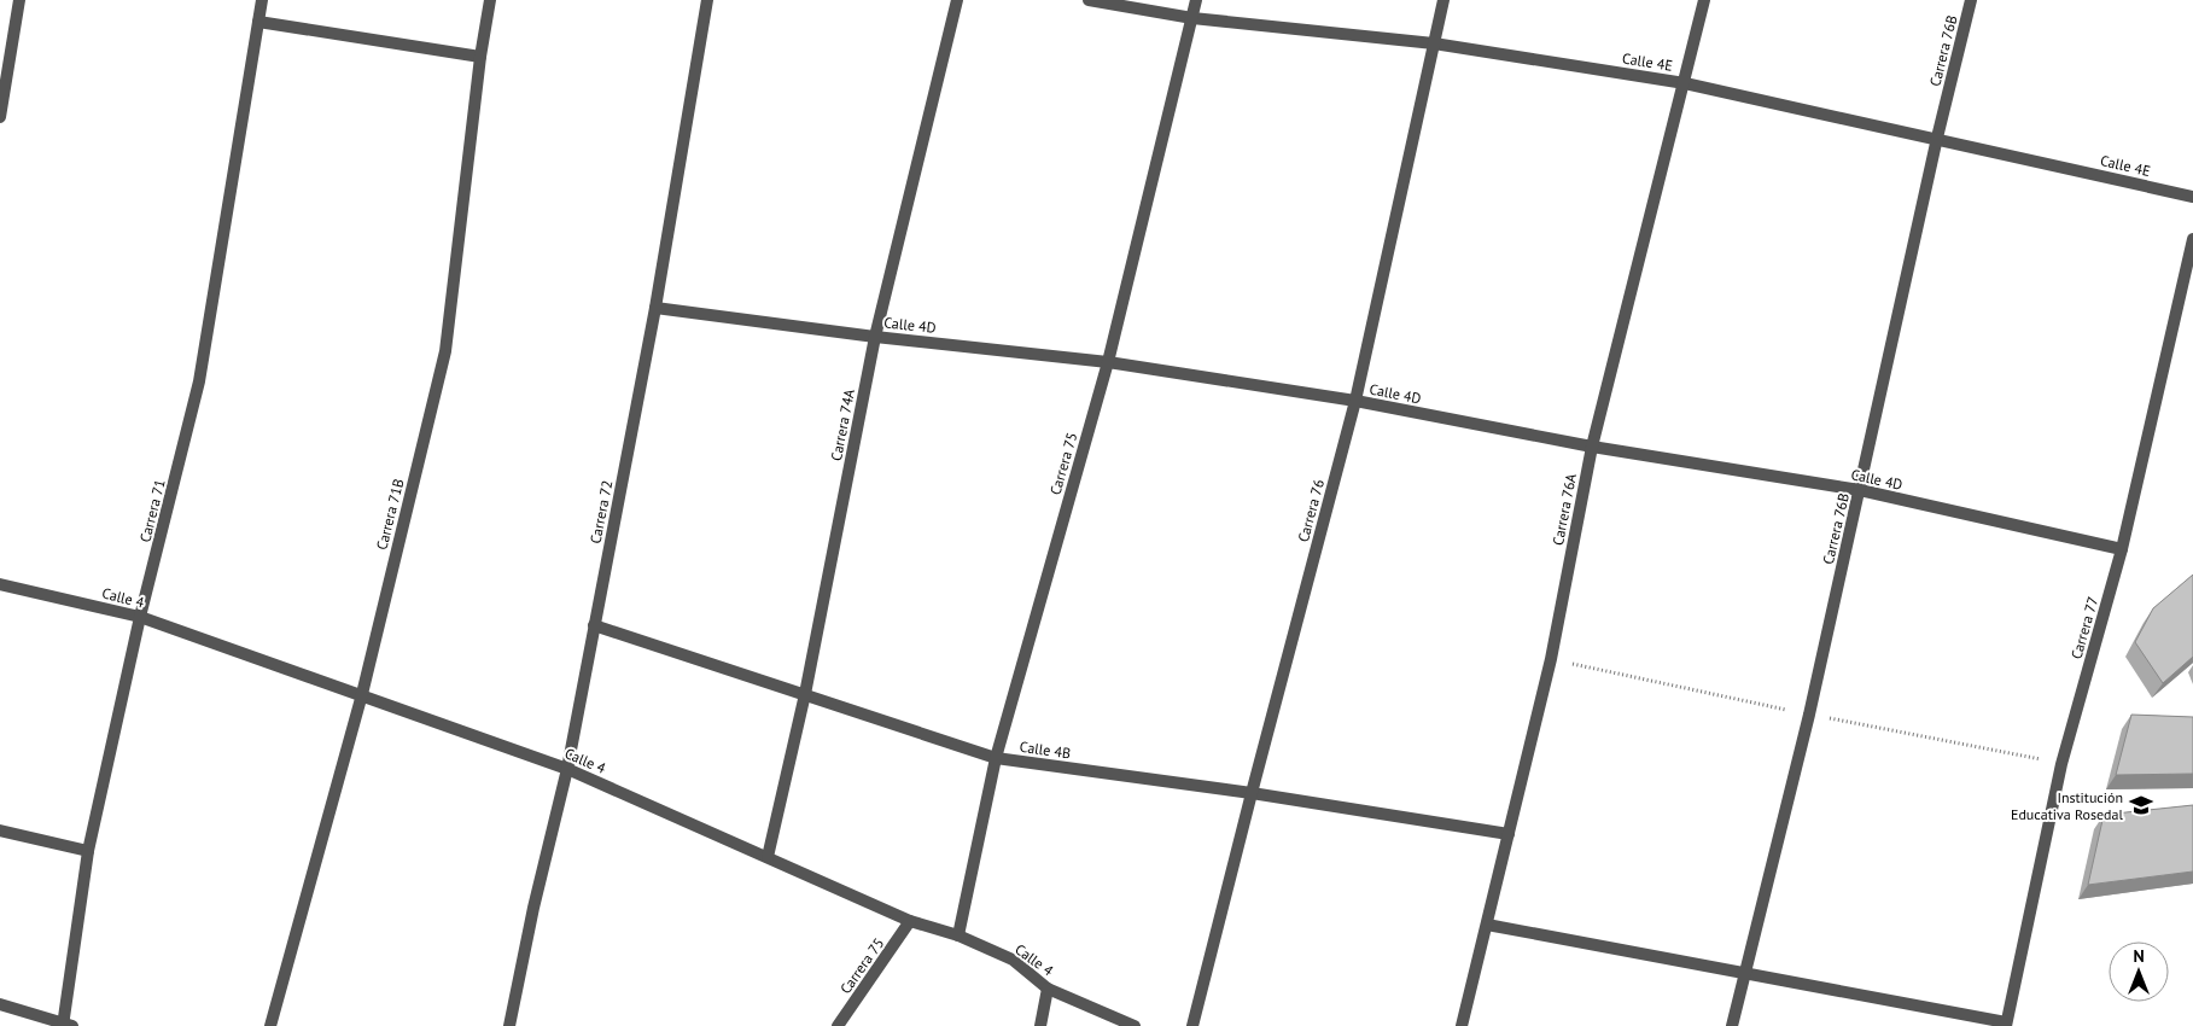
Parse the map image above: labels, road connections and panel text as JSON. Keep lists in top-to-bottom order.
{
  "streets": {
    "street": [
      "Carrera 76B",
      "Calle 4E",
      "Calle 4D",
      "Carrera 74A",
      "Carrera 75",
      "Carrera 76A",
      "Carrera 71",
      "Carrera 76",
      "Carrera 72",
      "Carrera 71B",
      "Calle 4",
      "Carrera 77",
      "Calle 4B"
    ]
  },
  "crossings": [
    ["Carrera 76B", "Calle 4E"],
    ["Carrera 76B", "Calle 4D"],
    ["Calle 4E", "Carrera 75"],
    ["Calle 4E", "Carrera 76A"],
    ["Calle 4E", "Carrera 76"],
    ["Calle 4D", "Carrera 74A"],
    ["Calle 4D", "Carrera 75"],
    ["Calle 4D", "Carrera 76A"],
    ["Calle 4D", "Carrera 76"],
    ["Calle 4D", "Carrera 72"],
    ["Calle 4D", "Carrera 77"],
    ["Carrera 74A", "Calle 4"],
    ["Carrera 74A", "Calle 4B"],
    ["Carrera 75", "Calle 4"],
    ["Carrera 75", "Calle 4B"],
    ["Carrera 76A", "Calle 4B"],
    ["Carrera 71", "Calle 4"],
    ["Carrera 76", "Calle 4B"],
    ["Carrera 72", "Calle 4"],
    ["Carrera 72", "Calle 4B"],
    ["Carrera 71B", "Calle 4"]
  ],
  "places": {
    "school or university": ["Institución Educativa Rosedal"]
  },
  "north": "top"
}
